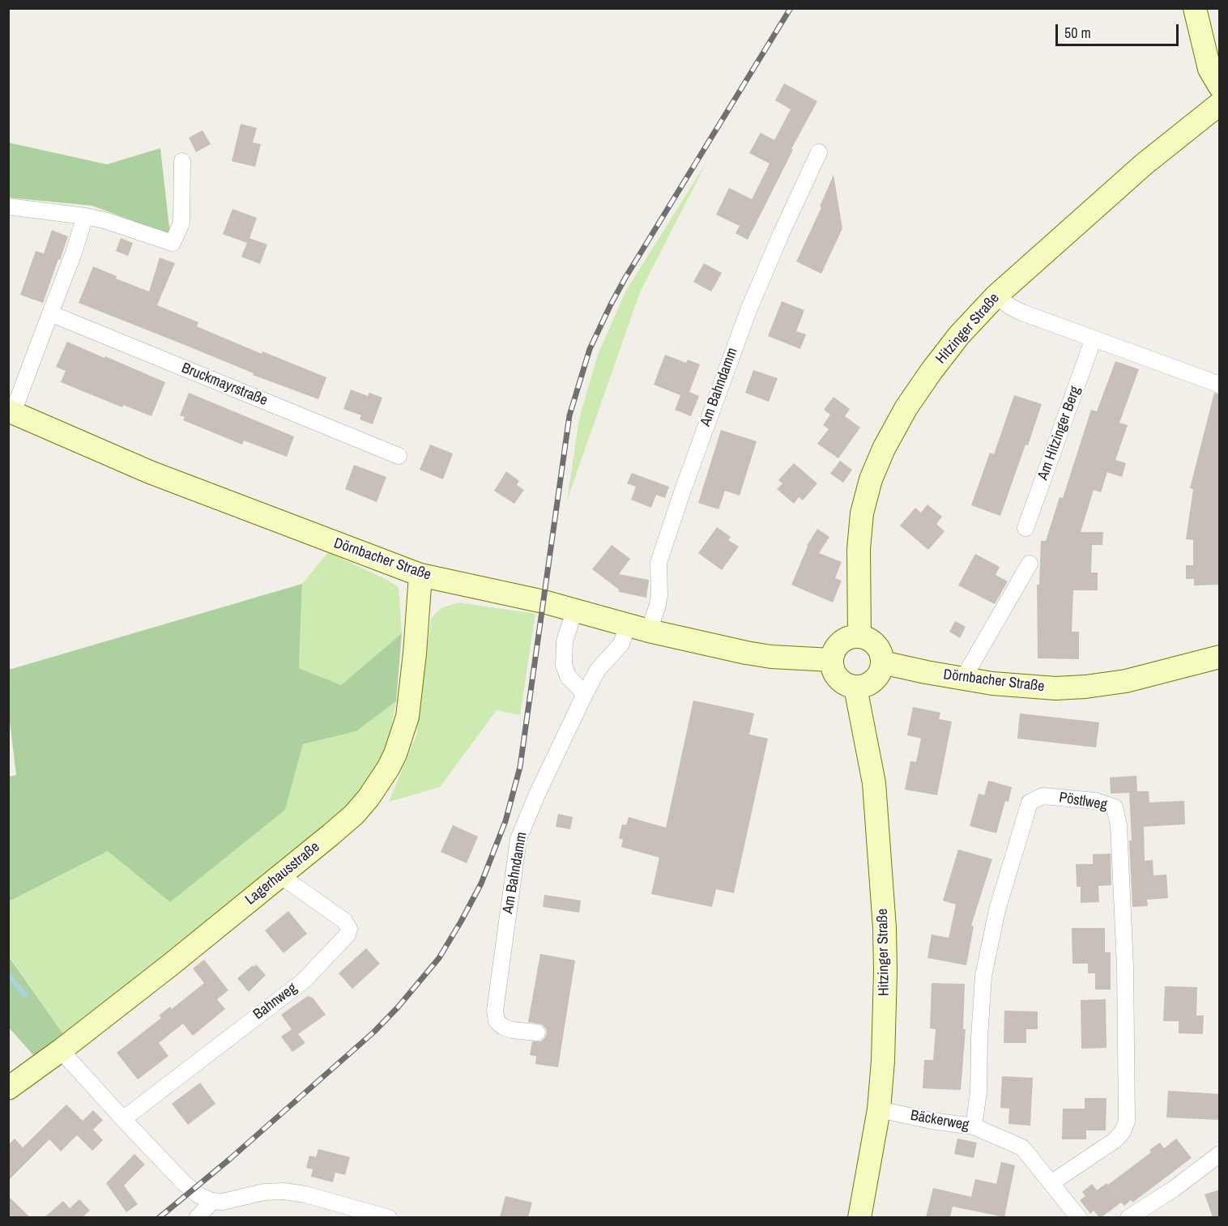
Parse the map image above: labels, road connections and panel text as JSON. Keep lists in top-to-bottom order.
{
  "streets": {
    "street": [
      "Hitzinger Straße",
      "Bruckmayrstraße",
      "Am Bahndamm",
      "Am Hitzinger Berg",
      "Dörnbacher Straße",
      "Pöstlweg",
      "Lagerhausstraße",
      "Bahnweg",
      "Bäckerweg"
    ]
  },
  "crossings": [
    ["Hitzinger Straße", "Dörnbacher Straße"],
    ["Hitzinger Straße", "Bäckerweg"],
    ["Am Bahndamm", "Dörnbacher Straße"],
    ["Dörnbacher Straße", "Lagerhausstraße"],
    ["Pöstlweg", "Bäckerweg"],
    ["Lagerhausstraße", "Bahnweg"]
  ],
  "scale_bar": "50 m"
}
